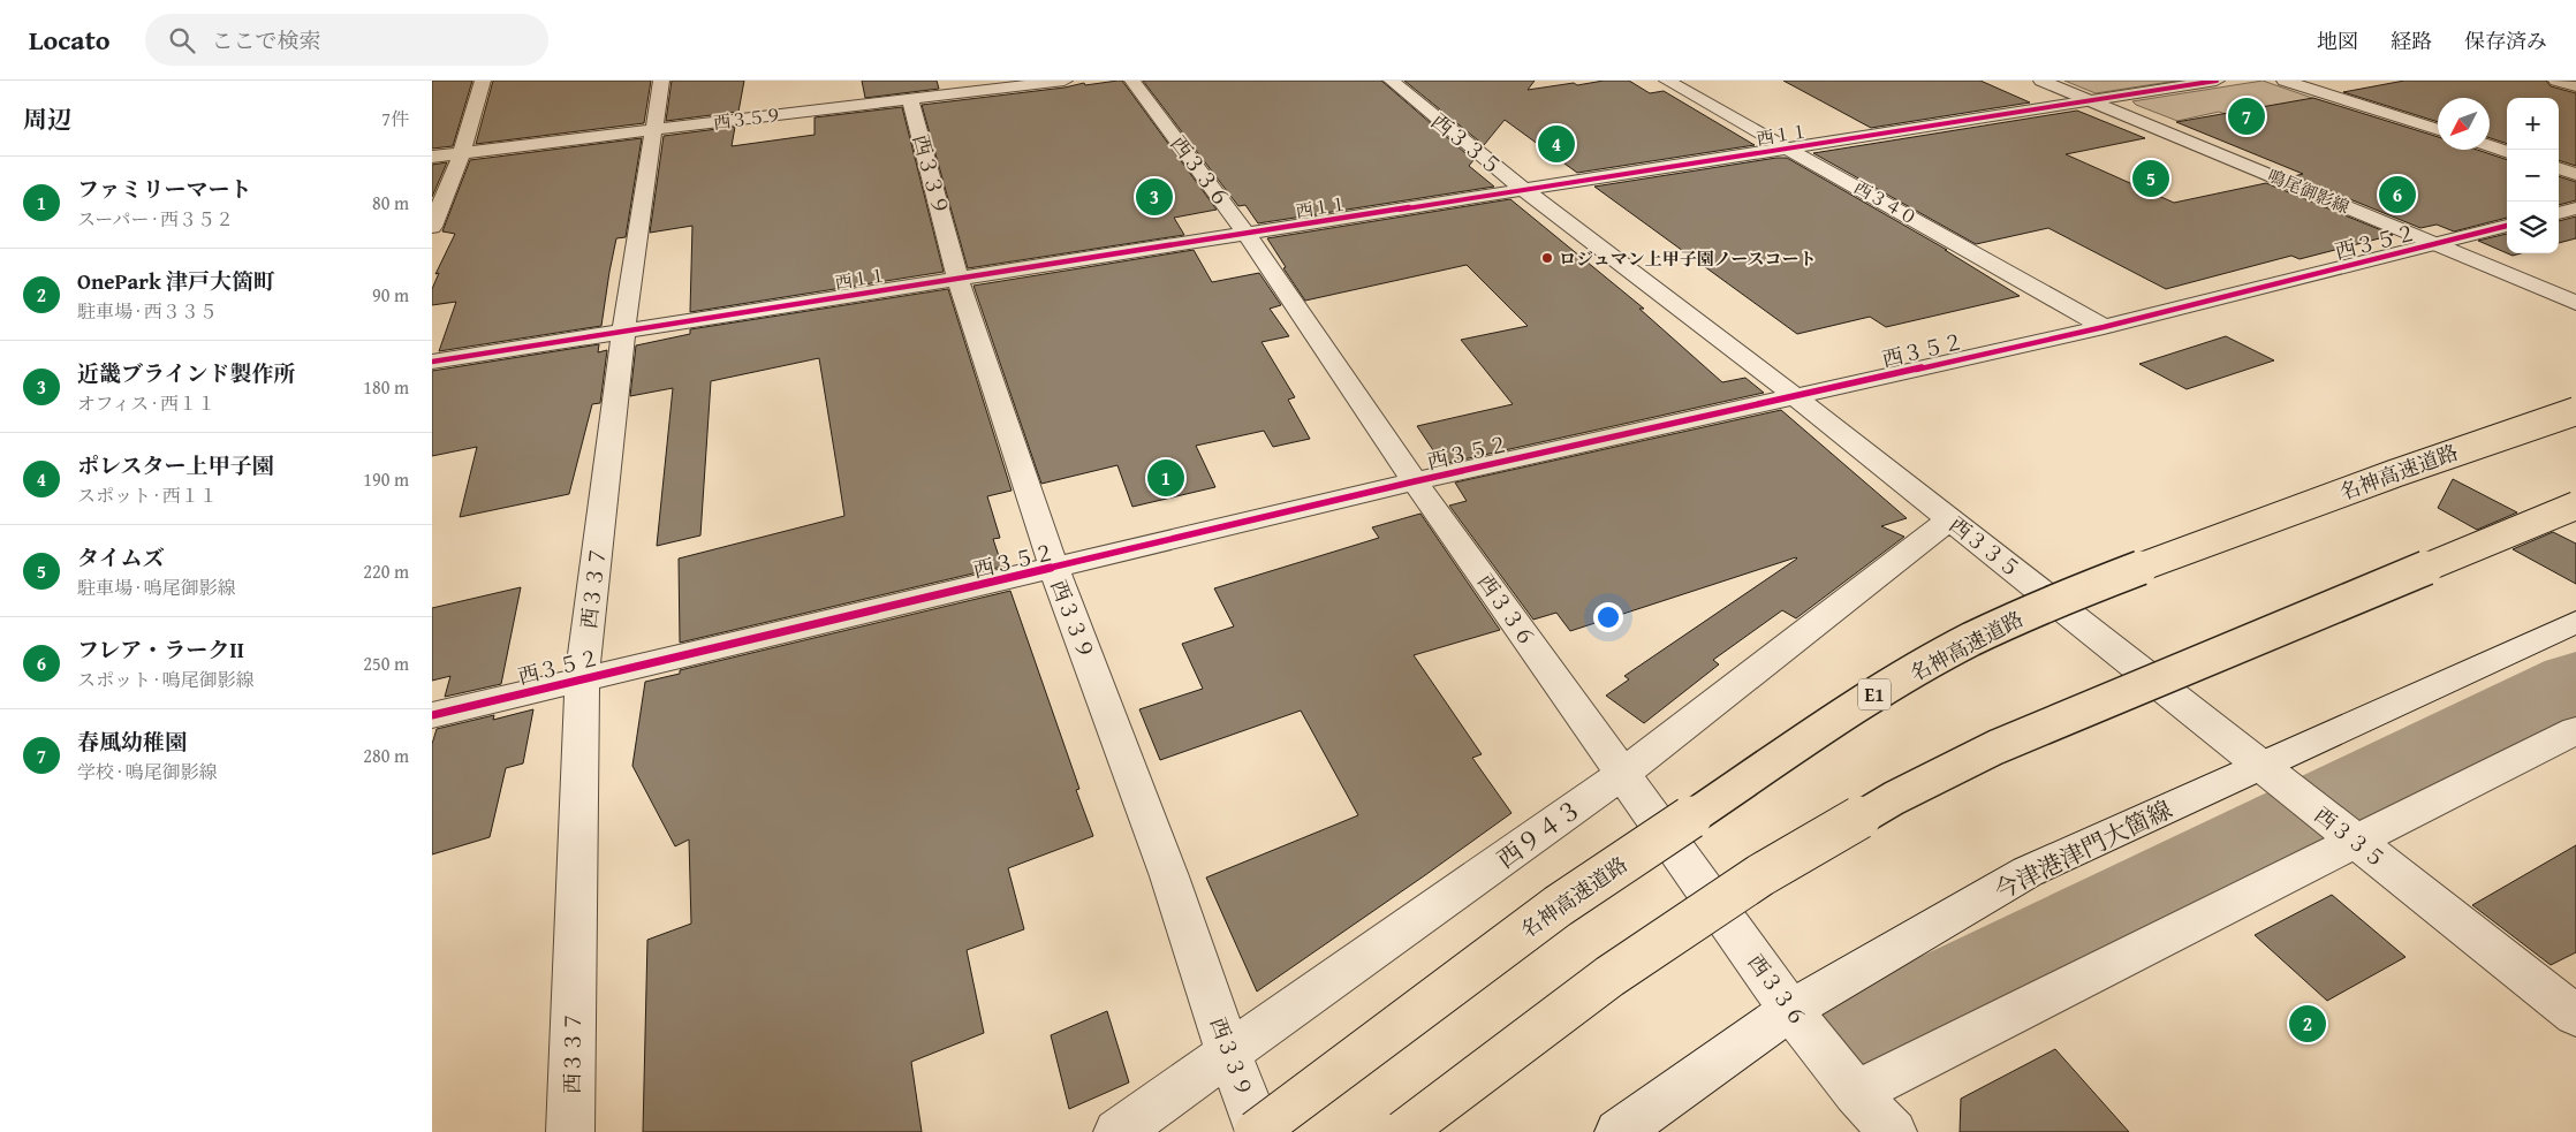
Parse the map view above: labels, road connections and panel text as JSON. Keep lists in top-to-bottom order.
{
  "streets": {
    "highway": ["名神高速道路", "E1"],
    "street": [
      "西３５９",
      "西１１",
      "西３３５",
      "西３３６",
      "西３３９",
      "鳴尾御影線",
      "西３４０",
      "西３５２",
      "西３３７",
      "西９４３",
      "今津港津門大箇線"
    ]
  },
  "crossings": [
    ["西３５９", "西３３９"],
    ["西３５９", "西３３７"],
    ["西１１", "西３３５"],
    ["西１１", "西３３６"],
    ["西１１", "西３３９"],
    ["西１１", "鳴尾御影線"],
    ["西１１", "西３４０"],
    ["西１１", "西３３７"],
    ["西３３５", "西３５２"],
    ["西３３５", "西９４３"],
    ["西３３５", "今津港津門大箇線"],
    ["西３３６", "西３５２"],
    ["西３３６", "西９４３"],
    ["西３３６", "今津港津門大箇線"],
    ["西３３９", "西３５２"],
    ["西３３９", "名神高速道路"],
    ["西３３９", "西９４３"],
    ["鳴尾御影線", "西３５２"],
    ["西３４０", "西３５２"],
    ["西３５２", "西３３７"]
  ],
  "places": ["ロジュマン上甲子園ノースコート"],
  "north": "bottom left",
  "page": {
    "header": "Locato",
    "search": "ここで検索",
    "nav": ["地図", "経路", "保存済み"],
    "heading": ["周辺", "7件"],
    "pins": [
      "7",
      "4",
      "5",
      "6",
      "3",
      "1",
      "2"
    ],
    "map_buttons": ["+", "−"],
    "list": [
      {
        "mark": "1",
        "name": "ファミリーマート",
        "note": "スーパー · 西３５２",
        "value": "80 m"
      },
      {
        "mark": "2",
        "name": "OnePark 津戸大箇町",
        "note": "駐車場 · 西３３５",
        "value": "90 m"
      },
      {
        "mark": "3",
        "name": "近畿ブラインド製作所",
        "note": "オフィス · 西１１",
        "value": "180 m"
      },
      {
        "mark": "4",
        "name": "ポレスター上甲子園",
        "note": "スポット · 西１１",
        "value": "190 m"
      },
      {
        "mark": "5",
        "name": "タイムズ",
        "note": "駐車場 · 鳴尾御影線",
        "value": "220 m"
      },
      {
        "mark": "6",
        "name": "フレア・ラークⅡ",
        "note": "スポット · 鳴尾御影線",
        "value": "250 m"
      },
      {
        "mark": "7",
        "name": "春風幼稚園",
        "note": "学校 · 鳴尾御影線",
        "value": "280 m"
      }
    ]
  }
}
